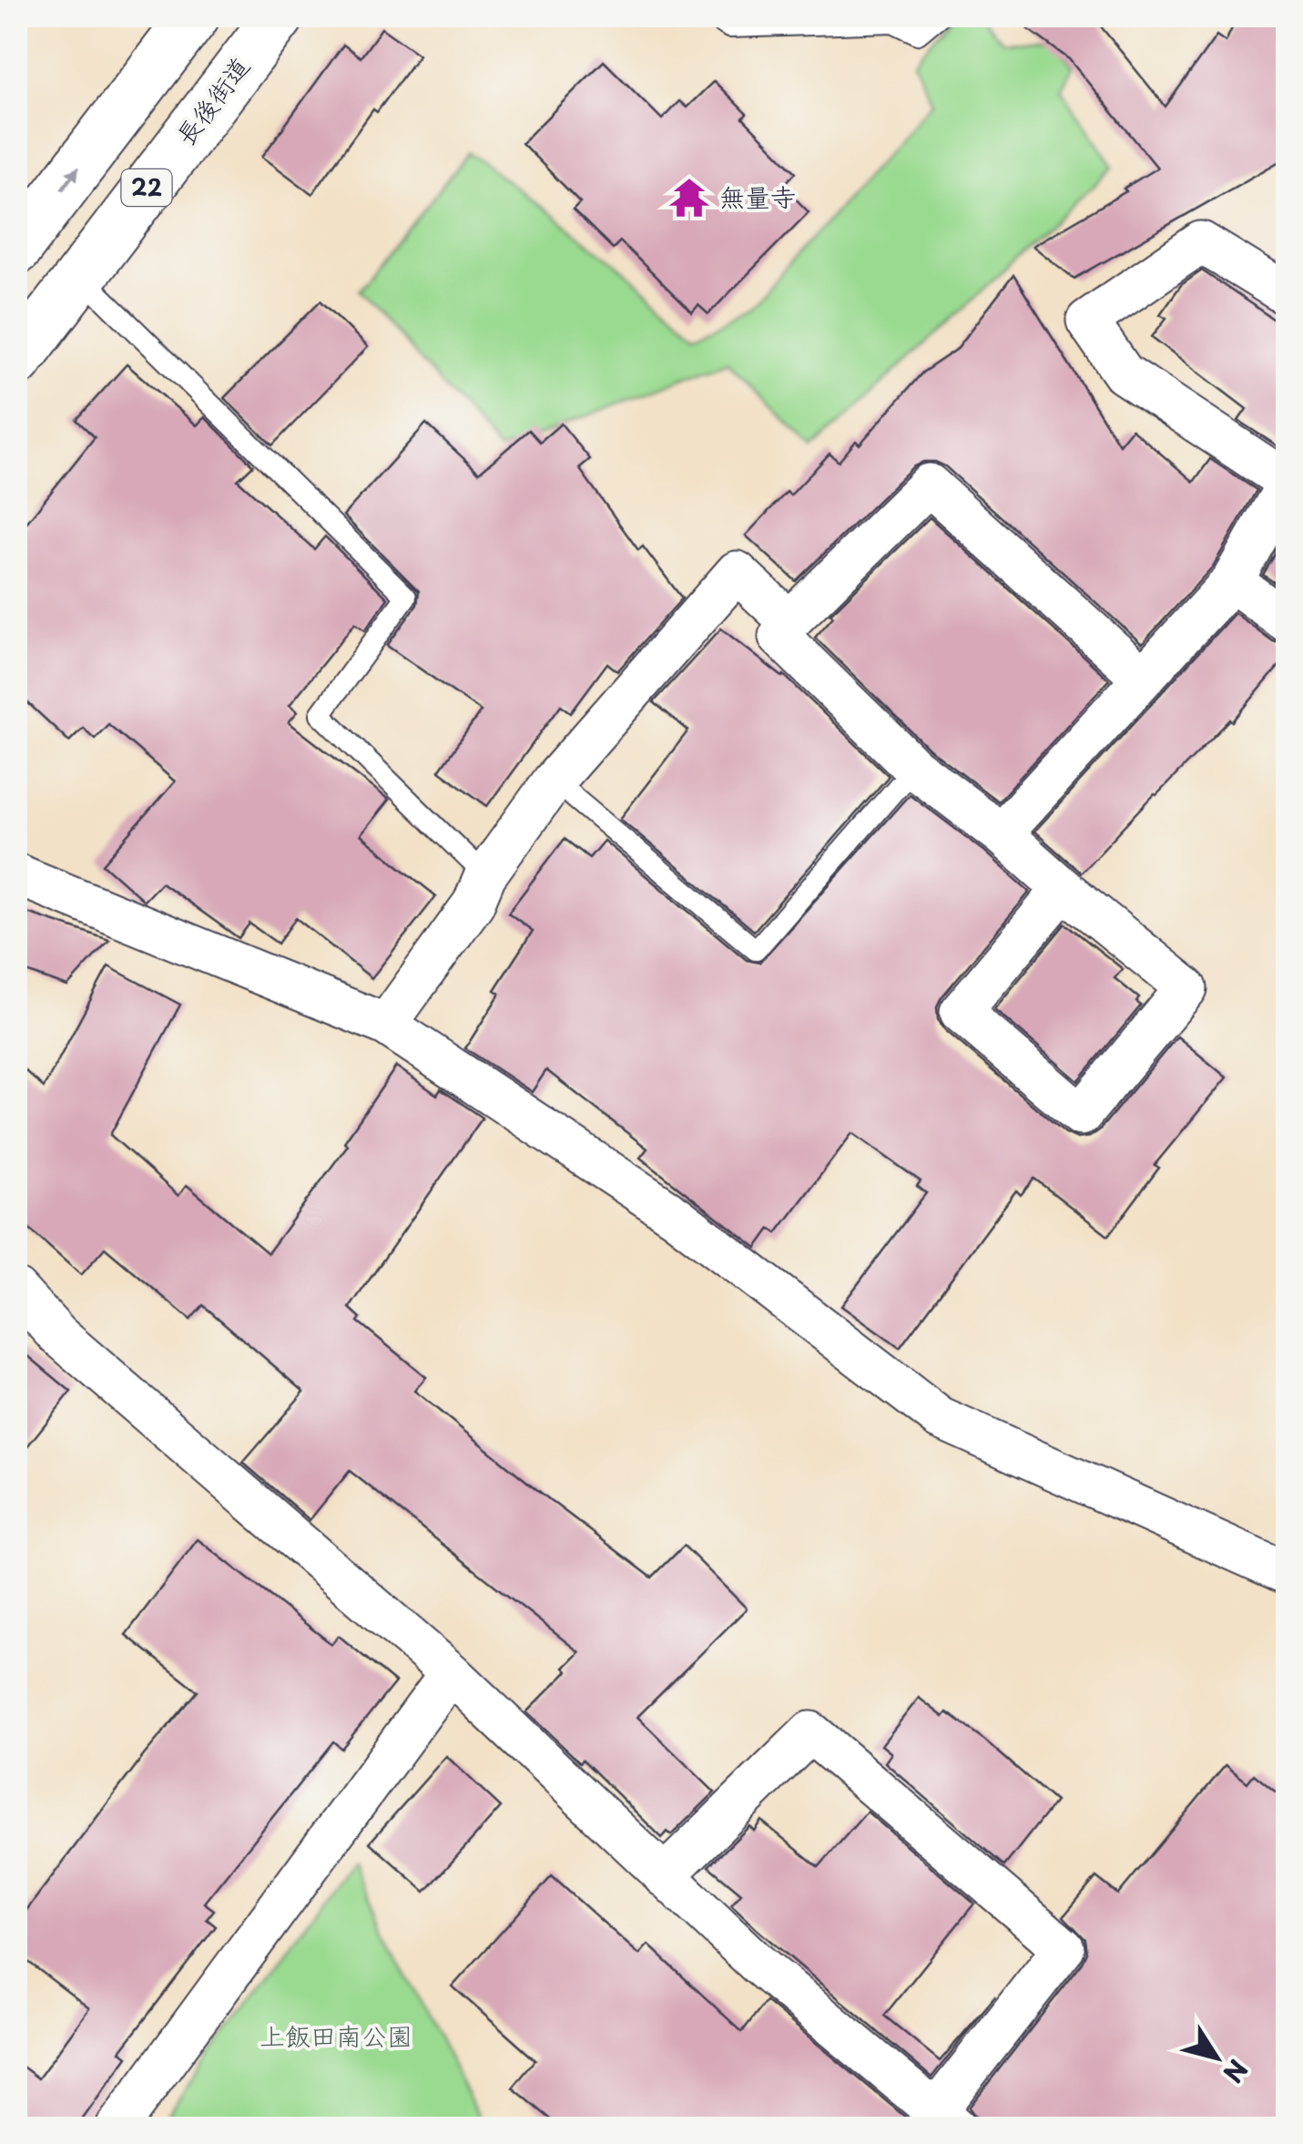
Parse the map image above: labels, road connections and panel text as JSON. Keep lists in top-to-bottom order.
{
  "streets": {
    "main road": ["長後街道", "22"]
  },
  "parks": ["上飯田南公園"],
  "places": {
    "temple": ["無量寺"]
  },
  "north": "bottom right"
}
